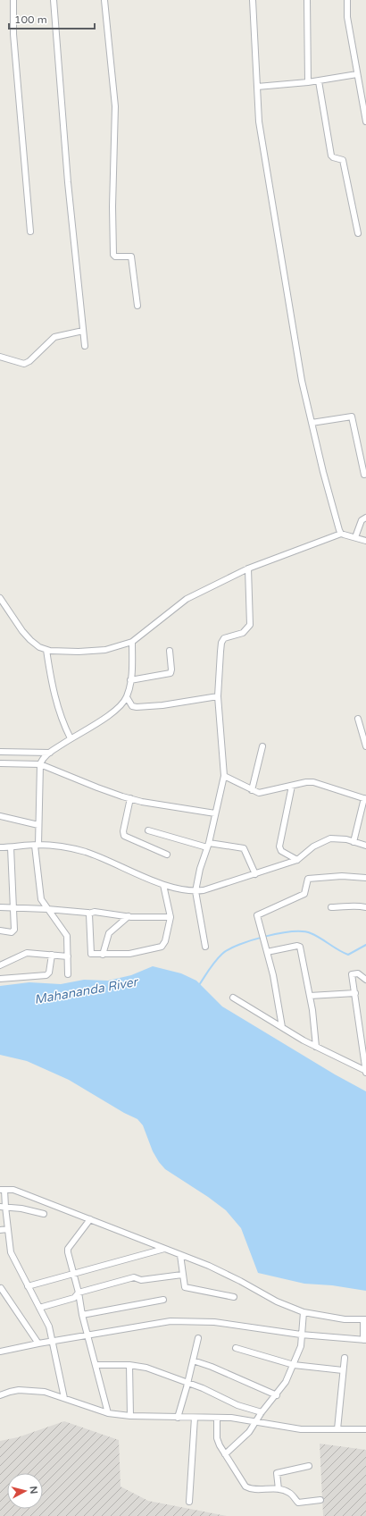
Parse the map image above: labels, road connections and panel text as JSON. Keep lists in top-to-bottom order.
{
  "water": ["Mahananda River"],
  "scale_bar": "100 m",
  "north": "right"
}
